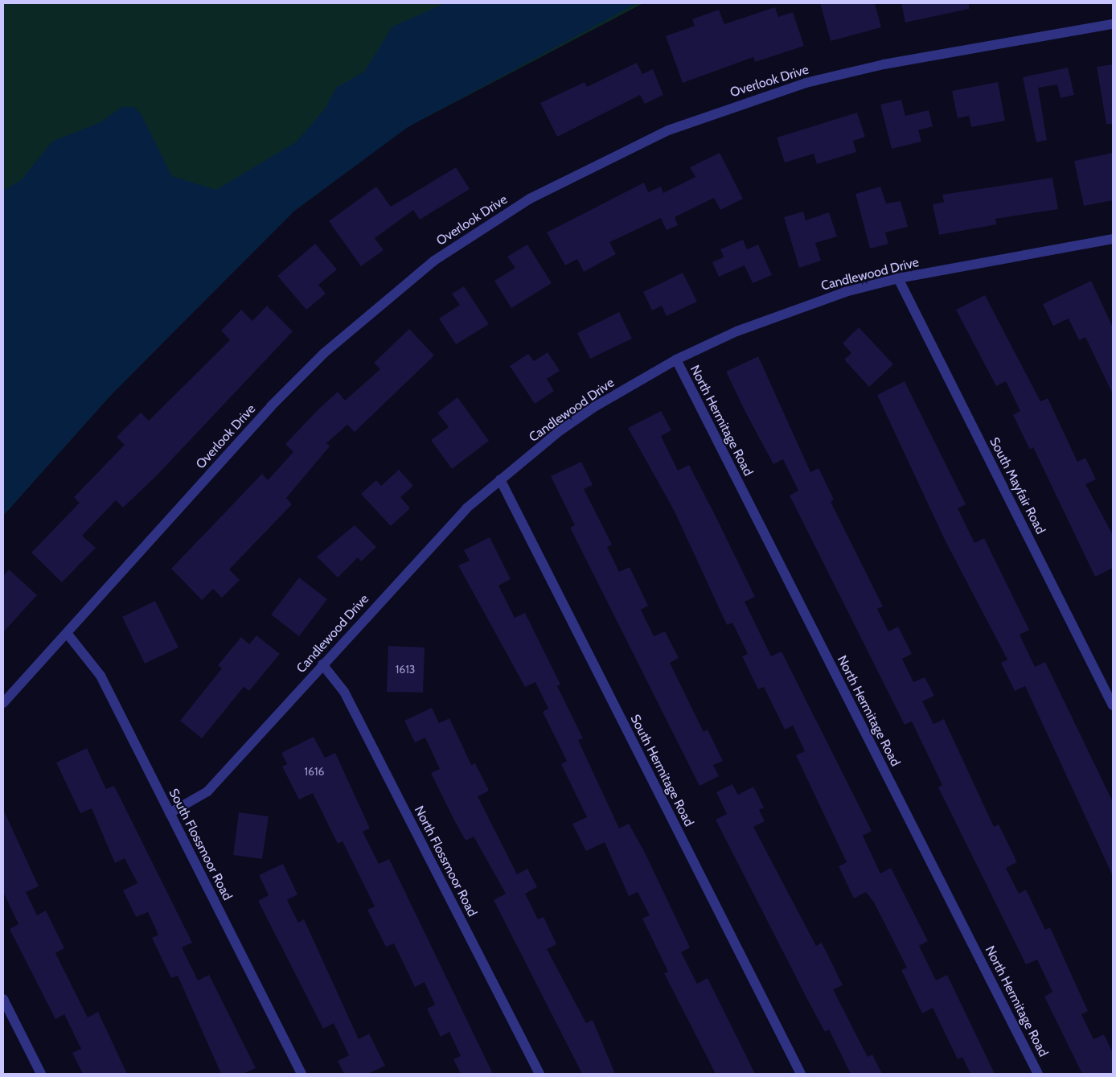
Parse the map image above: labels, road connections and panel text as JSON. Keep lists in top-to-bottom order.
{
  "streets": {
    "street": [
      "Overlook Drive",
      "Candlewood Drive",
      "North Hermitage Road",
      "South Mayfair Road",
      "South Hermitage Road",
      "South Flossmoor Road",
      "North Flossmoor Road"
    ]
  },
  "crossings": [
    ["Overlook Drive", "South Flossmoor Road"],
    ["Candlewood Drive", "North Hermitage Road"],
    ["Candlewood Drive", "South Mayfair Road"],
    ["Candlewood Drive", "South Hermitage Road"],
    ["Candlewood Drive", "South Flossmoor Road"],
    ["Candlewood Drive", "North Flossmoor Road"]
  ],
  "house_numbers": ["1613", "1616"]
}
